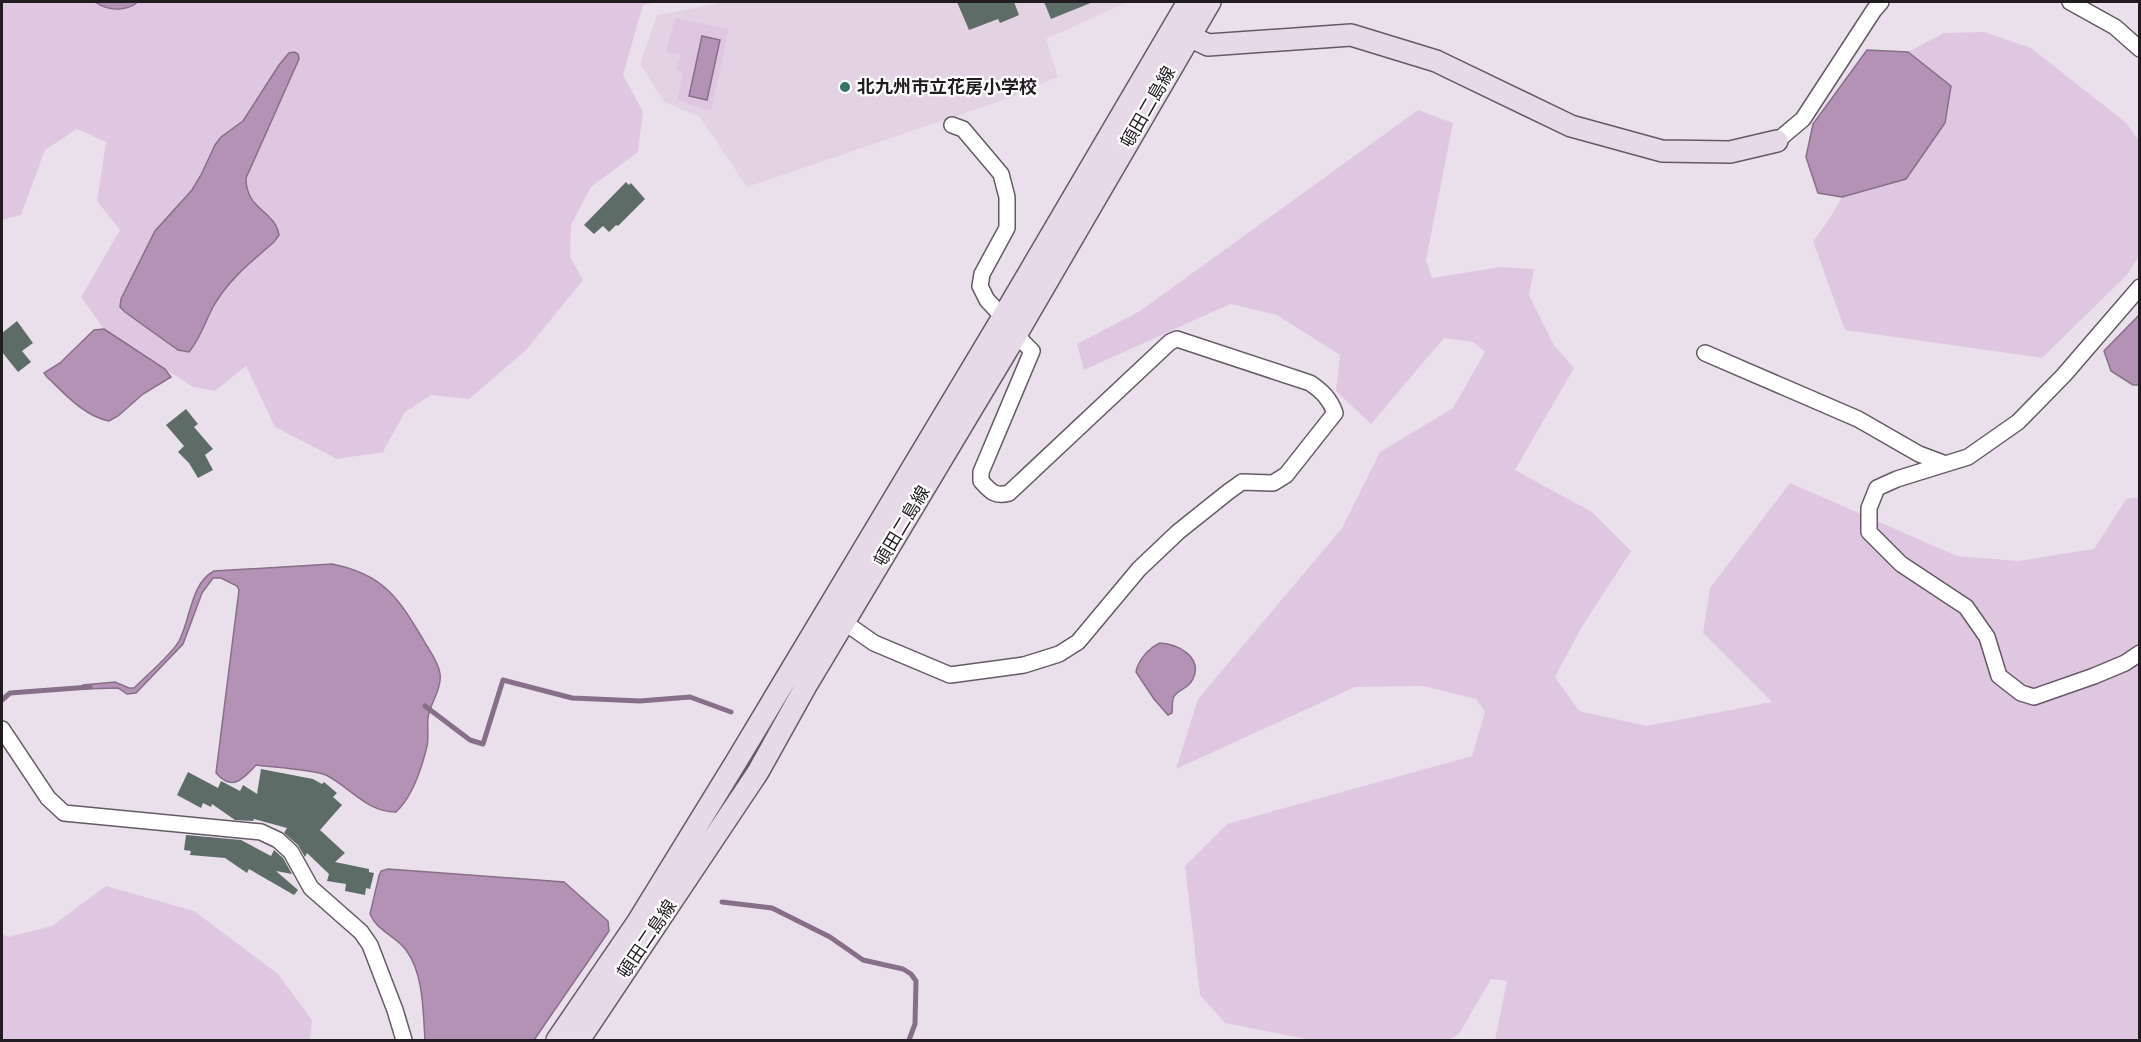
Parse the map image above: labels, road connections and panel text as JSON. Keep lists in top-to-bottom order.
{
  "streets": {
    "main road": ["頓田二島線"]
  },
  "places": ["北九州市立花房小学校"]
}
